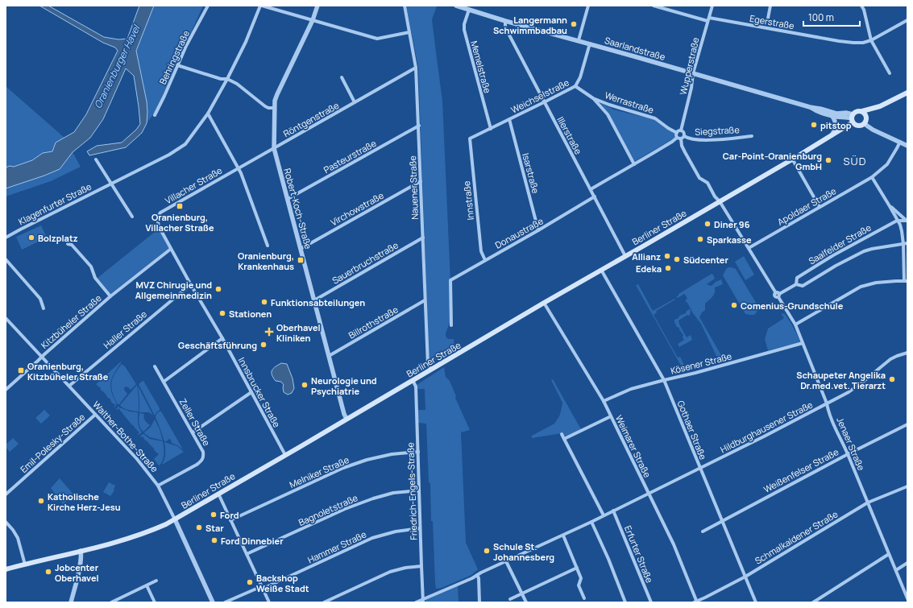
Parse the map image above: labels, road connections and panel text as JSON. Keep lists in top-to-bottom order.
{
  "streets": {
    "main road": ["Berliner Straße"],
    "street": [
      "Egerstraße",
      "Saarlandstraße",
      "Behringstraße",
      "Wupperstraße",
      "Memelstraße",
      "Weichselstraße",
      "Werrastraße",
      "Röntgenstraße",
      "Siegstraße",
      "Illerstraße",
      "Pasteurstraße",
      "Isarstraße",
      "Villacher Straße",
      "Nauener Straße",
      "Innstraße",
      "Klagenfurter Straße",
      "Apoldaer Straße",
      "Robert-Koch-Straße",
      "Virchowstraße",
      "Donaustraße",
      "Saalfelder Straße",
      "Sauerbruchstraße",
      "Kitzbüheler Straße",
      "Billrothstraße",
      "Haller Straße",
      "Kösener Straße",
      "Innsbrucker Straße",
      "Zeller Straße",
      "Hildburghausener Straße",
      "Gothaer Straße",
      "Walther-Bothe-Straße",
      "Emil-Polesky-Straße",
      "Jenaer Straße",
      "Weimarer Straße",
      "Weißenfelser Straße",
      "Melniker Straße",
      "Friedrich-Engels-Straße",
      "Bagnoletstraße",
      "Schmalkaldener Straße",
      "Hammer Straße",
      "Erfurter Straße"
    ]
  },
  "crossings": [
    ["Egerstraße", "Wupperstraße"],
    ["Saarlandstraße", "Wupperstraße"],
    ["Saarlandstraße", "Memelstraße"],
    ["Saarlandstraße", "Weichselstraße"],
    ["Saarlandstraße", "Illerstraße"],
    ["Saarlandstraße", "Berliner Straße"],
    ["Memelstraße", "Weichselstraße"],
    ["Weichselstraße", "Werrastraße"],
    ["Weichselstraße", "Illerstraße"],
    ["Weichselstraße", "Isarstraße"],
    ["Weichselstraße", "Innstraße"],
    ["Röntgenstraße", "Villacher Straße"],
    ["Röntgenstraße", "Nauener Straße"],
    ["Röntgenstraße", "Robert-Koch-Straße"],
    ["Illerstraße", "Berliner Straße"],
    ["Illerstraße", "Donaustraße"],
    ["Pasteurstraße", "Nauener Straße"],
    ["Pasteurstraße", "Robert-Koch-Straße"],
    ["Isarstraße", "Donaustraße"],
    ["Villacher Straße", "Robert-Koch-Straße"],
    ["Villacher Straße", "Innsbrucker Straße"],
    ["Nauener Straße", "Virchowstraße"],
    ["Nauener Straße", "Berliner Straße"],
    ["Nauener Straße", "Sauerbruchstraße"],
    ["Nauener Straße", "Billrothstraße"],
    ["Innstraße", "Donaustraße"],
    ["Apoldaer Straße", "Jenaer Straße"],
    ["Robert-Koch-Straße", "Virchowstraße"],
    ["Robert-Koch-Straße", "Berliner Straße"],
    ["Robert-Koch-Straße", "Sauerbruchstraße"],
    ["Robert-Koch-Straße", "Billrothstraße"],
    ["Berliner Straße", "Innsbrucker Straße"],
    ["Berliner Straße", "Gothaer Straße"],
    ["Berliner Straße", "Walther-Bothe-Straße"],
    ["Berliner Straße", "Jenaer Straße"],
    ["Berliner Straße", "Weimarer Straße"],
    ["Berliner Straße", "Friedrich-Engels-Straße"],
    ["Saalfelder Straße", "Jenaer Straße"],
    ["Kitzbüheler Straße", "Innsbrucker Straße"],
    ["Kitzbüheler Straße", "Walther-Bothe-Straße"],
    ["Haller Straße", "Innsbrucker Straße"],
    ["Haller Straße", "Walther-Bothe-Straße"],
    ["Kösener Straße", "Gothaer Straße"],
    ["Kösener Straße", "Jenaer Straße"],
    ["Kösener Straße", "Weimarer Straße"],
    ["Zeller Straße", "Walther-Bothe-Straße"],
    ["Hildburghausener Straße", "Gothaer Straße"],
    ["Hildburghausener Straße", "Jenaer Straße"],
    ["Hildburghausener Straße", "Weimarer Straße"],
    ["Hildburghausener Straße", "Friedrich-Engels-Straße"],
    ["Hildburghausener Straße", "Erfurter Straße"],
    ["Gothaer Straße", "Weißenfelser Straße"],
    ["Gothaer Straße", "Schmalkaldener Straße"],
    ["Walther-Bothe-Straße", "Emil-Polesky-Straße"],
    ["Jenaer Straße", "Weißenfelser Straße"],
    ["Jenaer Straße", "Schmalkaldener Straße"],
    ["Weimarer Straße", "Schmalkaldener Straße"],
    ["Melniker Straße", "Friedrich-Engels-Straße"],
    ["Friedrich-Engels-Straße", "Bagnoletstraße"],
    ["Friedrich-Engels-Straße", "Hammer Straße"]
  ],
  "districts": ["SÜD"],
  "water": ["Oranienburger Havel"],
  "places": {
    "other": [
      "Langermann Schwimmbadbau",
      "pitstop",
      "Car-Point-Oranienburg GmbH",
      "Diner 96",
      "Bolzplatz",
      "Sparkasse",
      "Allianz",
      "Südcenter",
      "Edeka",
      "MVZ Chirugie und Allgemeinmedizin",
      "Funktionsabteilungen",
      "Comenius-Grundschule",
      "Stationen",
      "Geschäftsführung",
      "Schaupeter Angelika Dr.med.vet. Tierarzt",
      "Neurologie und Psychiatrie",
      "Katholische Kirche Herz-Jesu",
      "Ford",
      "Star",
      "Ford Dinnebier",
      "Schule St. Johannesberg",
      "Jobcenter Oberhavel",
      "Backshop Weiße Stadt"
    ],
    "transit": ["Oranienburg, Villacher Straße", "Oranienburg, Krankenhaus", "Oranienburg, Kitzbüheler Straße"],
    "health": ["Oberhavel Kliniken"]
  },
  "scale_bar": "100 m"
}
